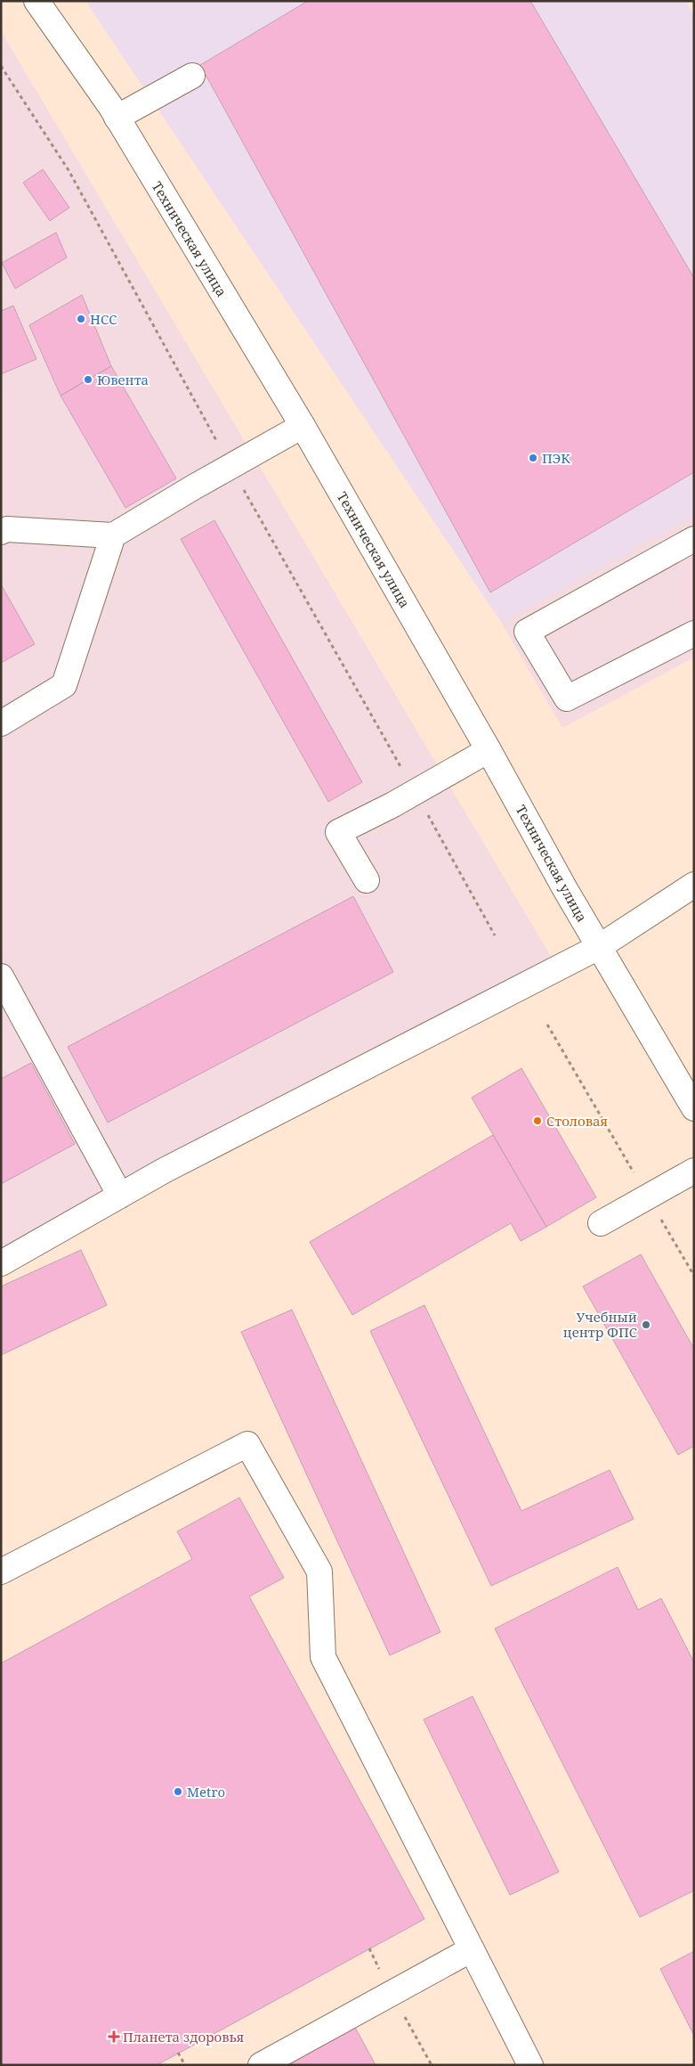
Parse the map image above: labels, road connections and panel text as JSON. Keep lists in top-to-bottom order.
{
  "streets": {
    "main road": ["Техническая улица"]
  },
  "places": {
    "other": [
      "НСС",
      "Ювента",
      "ПЭК",
      "Столовая",
      "Учебный центр ФПС",
      "Metro"
    ],
    "health": ["Планета здоровья"]
  }
}
